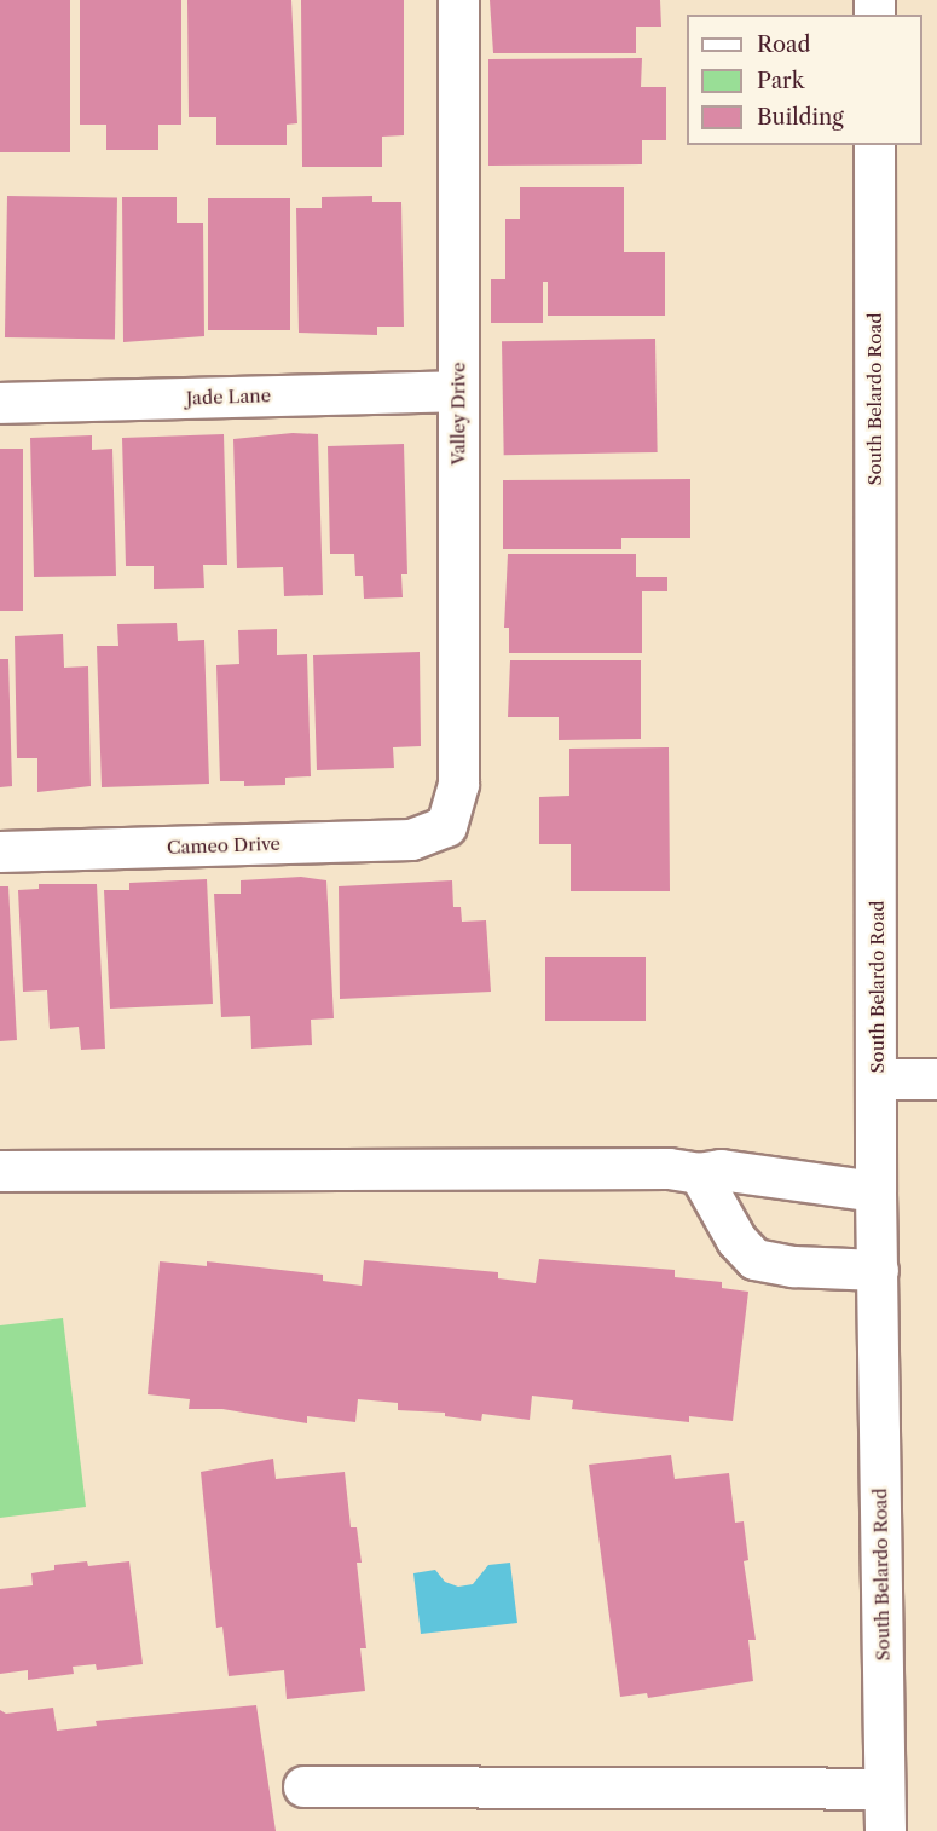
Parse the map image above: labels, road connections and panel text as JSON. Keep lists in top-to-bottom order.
{
  "streets": {
    "street": [
      "Jade Lane",
      "South Belardo Road",
      "Valley Drive",
      "Cameo Drive"
    ]
  },
  "crossings": [
    ["Jade Lane", "Valley Drive"],
    ["Valley Drive", "Cameo Drive"]
  ],
  "legend": ["Road", "Park", "Building"]
}
